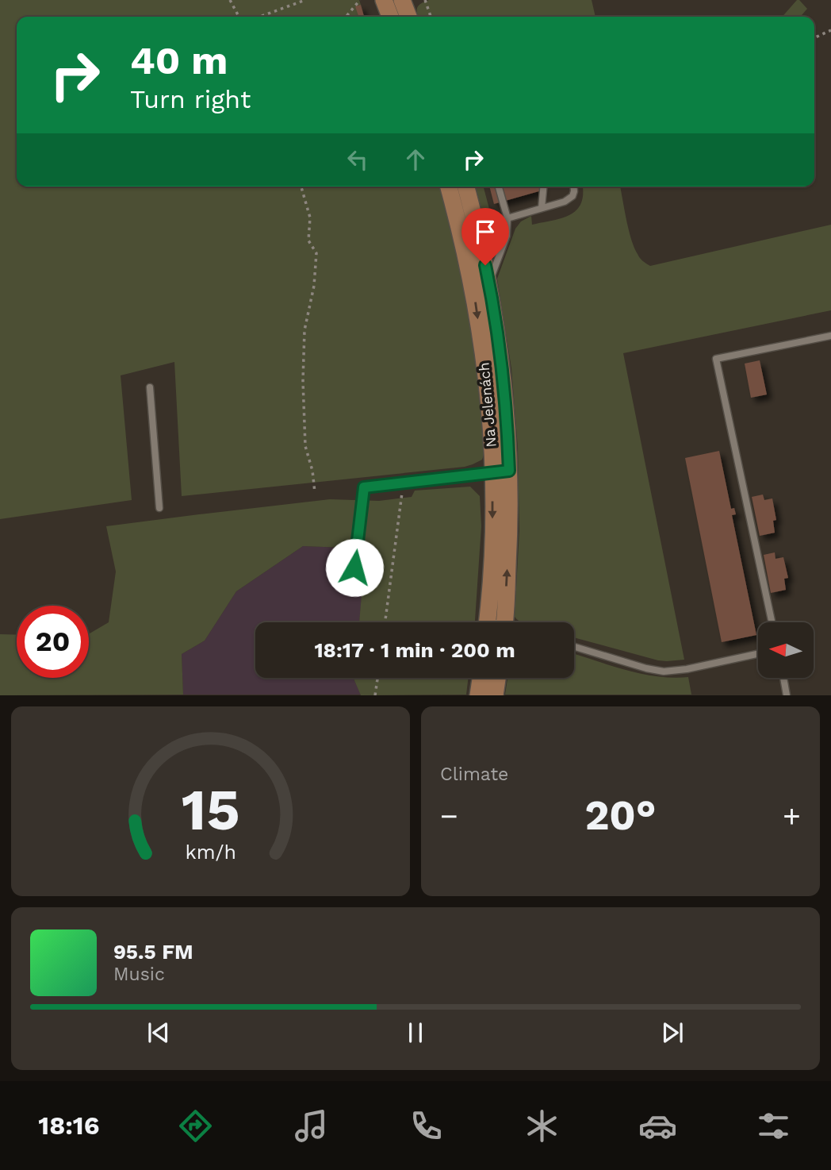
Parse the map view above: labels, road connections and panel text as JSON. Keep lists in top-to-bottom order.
{
  "streets": {
    "main road": ["Na Jelenách"]
  },
  "north": "left",
  "page": {
    "turn": ["40 m", "Turn right"],
    "limit": "20",
    "trip": "18:17 · 1 min · 200 m",
    "tile": "Climate",
    "heat": ["−", "20°", "+"],
    "song": ["95.5 FM", "Music"],
    "tabs": "18:16",
    "gauge": ["15", "km/h"]
  }
}
